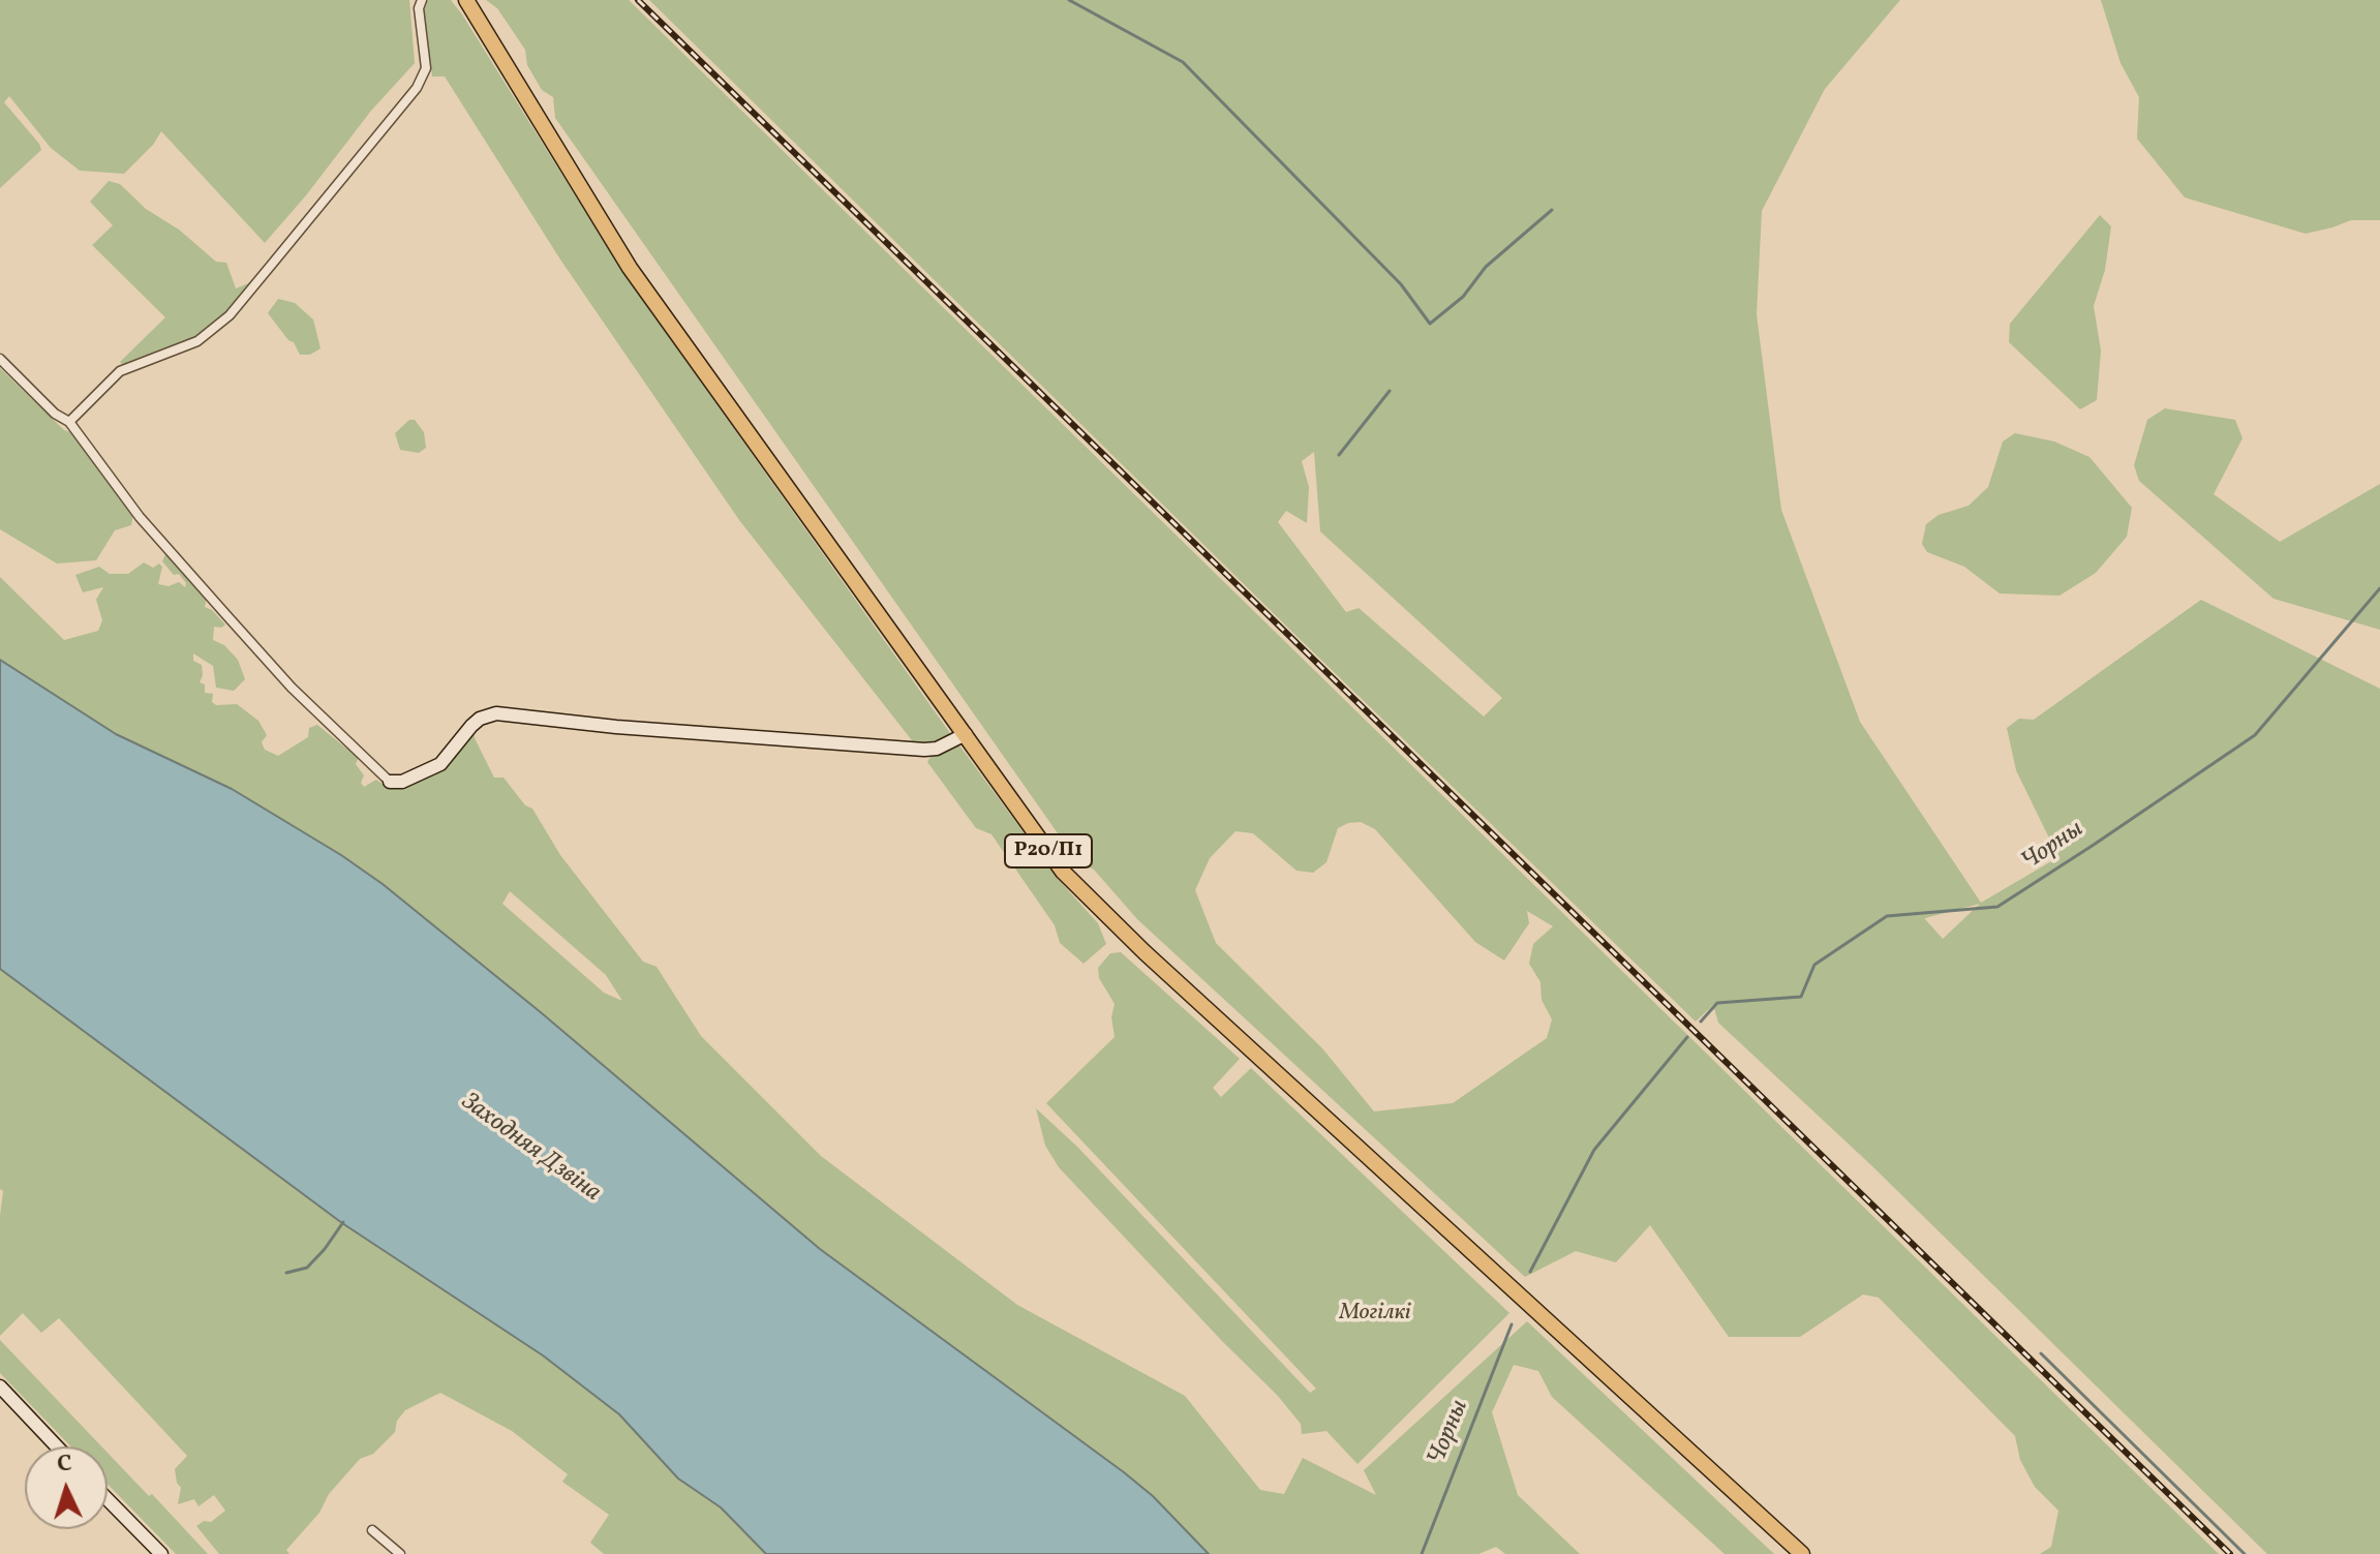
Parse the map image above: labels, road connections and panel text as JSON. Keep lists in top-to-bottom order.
{
  "streets": {
    "main road": ["Р20/П1"]
  },
  "water": ["Чорны", "Заходняя Дзвіна"],
  "parks": ["Могілкі"],
  "north": "top"
}
